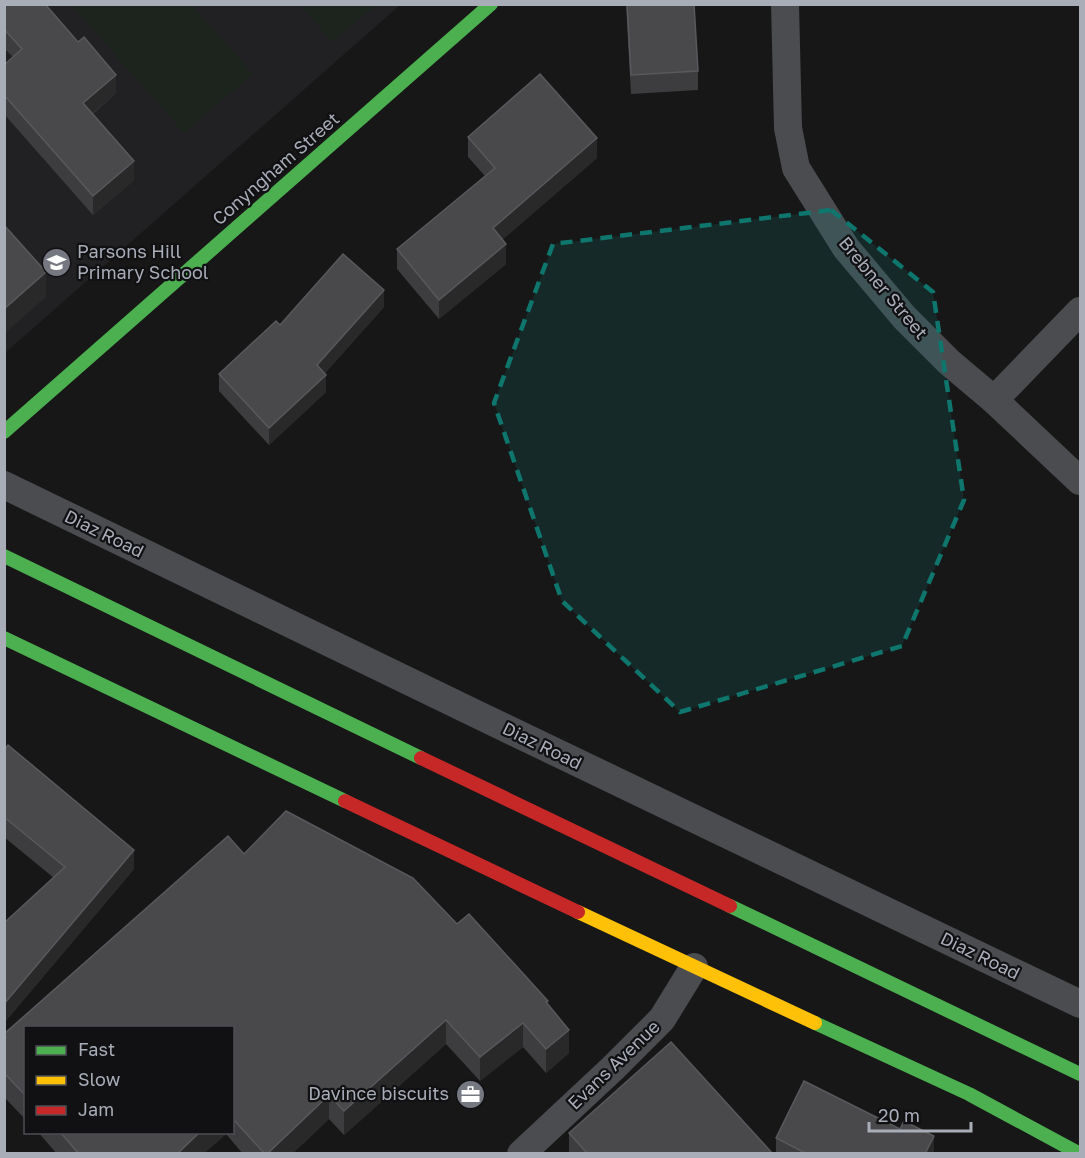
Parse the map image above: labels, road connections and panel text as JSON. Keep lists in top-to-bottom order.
{
  "streets": {
    "street": [
      "Conyngham Street",
      "Brebner Street",
      "Diaz Road",
      "Evans Avenue"
    ]
  },
  "places": {
    "school or university": ["Parsons Hill Primary School"],
    "office": ["Davince biscuits"]
  },
  "legend": ["Fast", "Slow", "Jam"],
  "scale_bar": "20 m"
}
